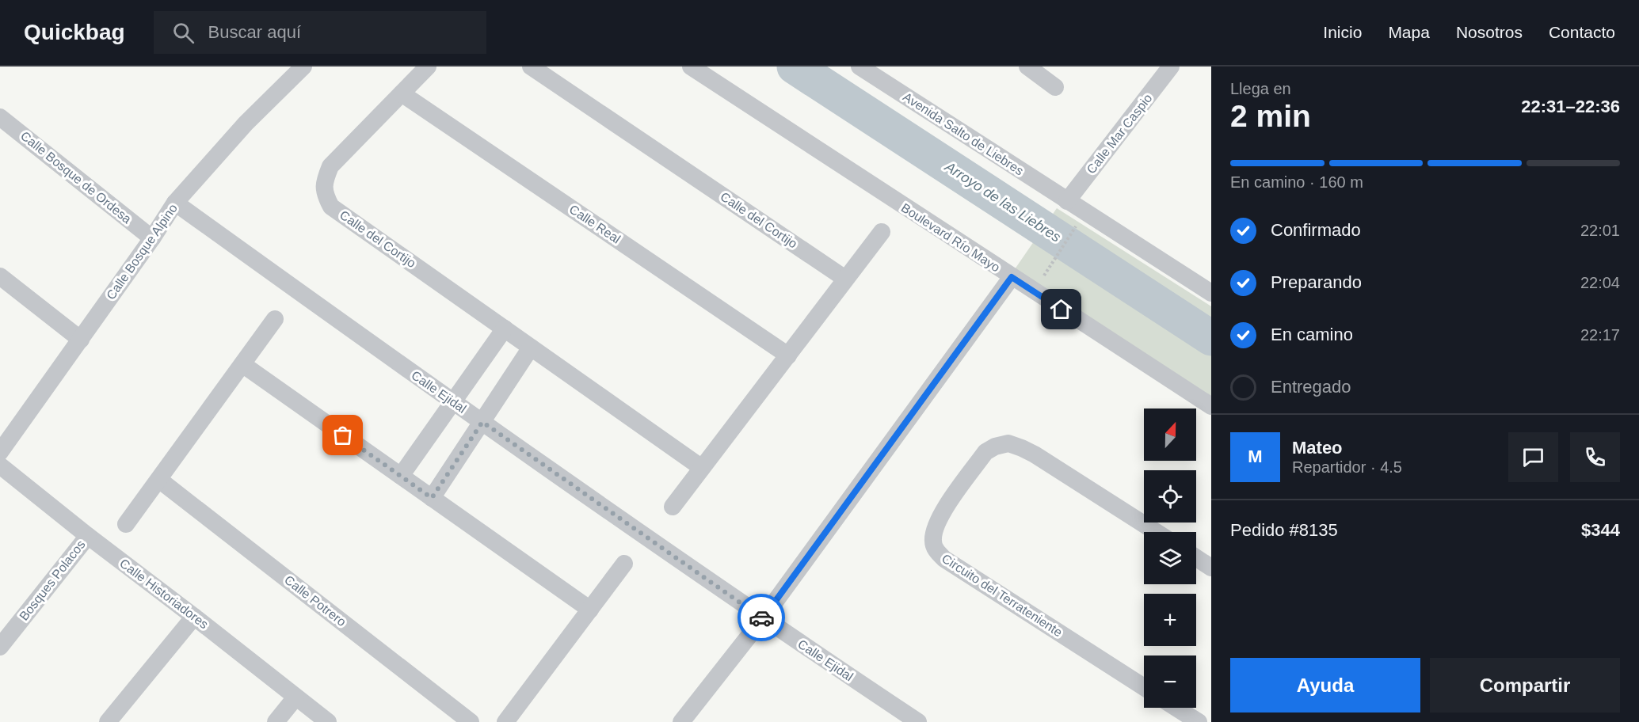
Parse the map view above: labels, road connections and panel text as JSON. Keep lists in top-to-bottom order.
{
  "streets": {
    "street": [
      "Avenida Salto de Liebres",
      "Calle Mar Caspio",
      "Calle Bosque de Ordesa",
      "Calle del Cortijo",
      "Calle Real",
      "Boulevard Río Mayo",
      "Calle Bosque Alpino",
      "Calle Ejidal",
      "Bosques Polacos",
      "Calle Historiadores",
      "Circuito del Terrateniente",
      "Calle Potrero"
    ]
  },
  "crossings": [
    ["Avenida Salto de Liebres", "Calle Mar Caspio"],
    ["Calle Bosque de Ordesa", "Calle Bosque Alpino"],
    ["Calle del Cortijo", "Calle Real"],
    ["Calle Bosque Alpino", "Calle Ejidal"],
    ["Bosques Polacos", "Calle Historiadores"]
  ],
  "water": ["Arroyo de las Liebres"],
  "north": "top",
  "page": {
    "header": "Quickbag",
    "search": "Buscar aquí",
    "nav": [
      "Inicio",
      "Mapa",
      "Nosotros",
      "Contacto"
    ],
    "heading": ["2 min", "Llega en", "22:31–22:36"],
    "panel": [
      "Mateo",
      "Repartidor · 4.5",
      "Pedido #8135",
      "$344"
    ],
    "bar": "En camino · 160 m",
    "list": [
      ["Confirmado", "22:01"],
      ["Preparando", "22:04"],
      ["En camino", "22:17"],
      "Entregado"
    ],
    "map_buttons": ["+", "−"],
    "round": "M",
    "buttons": ["Ayuda", "Compartir"]
  }
}
